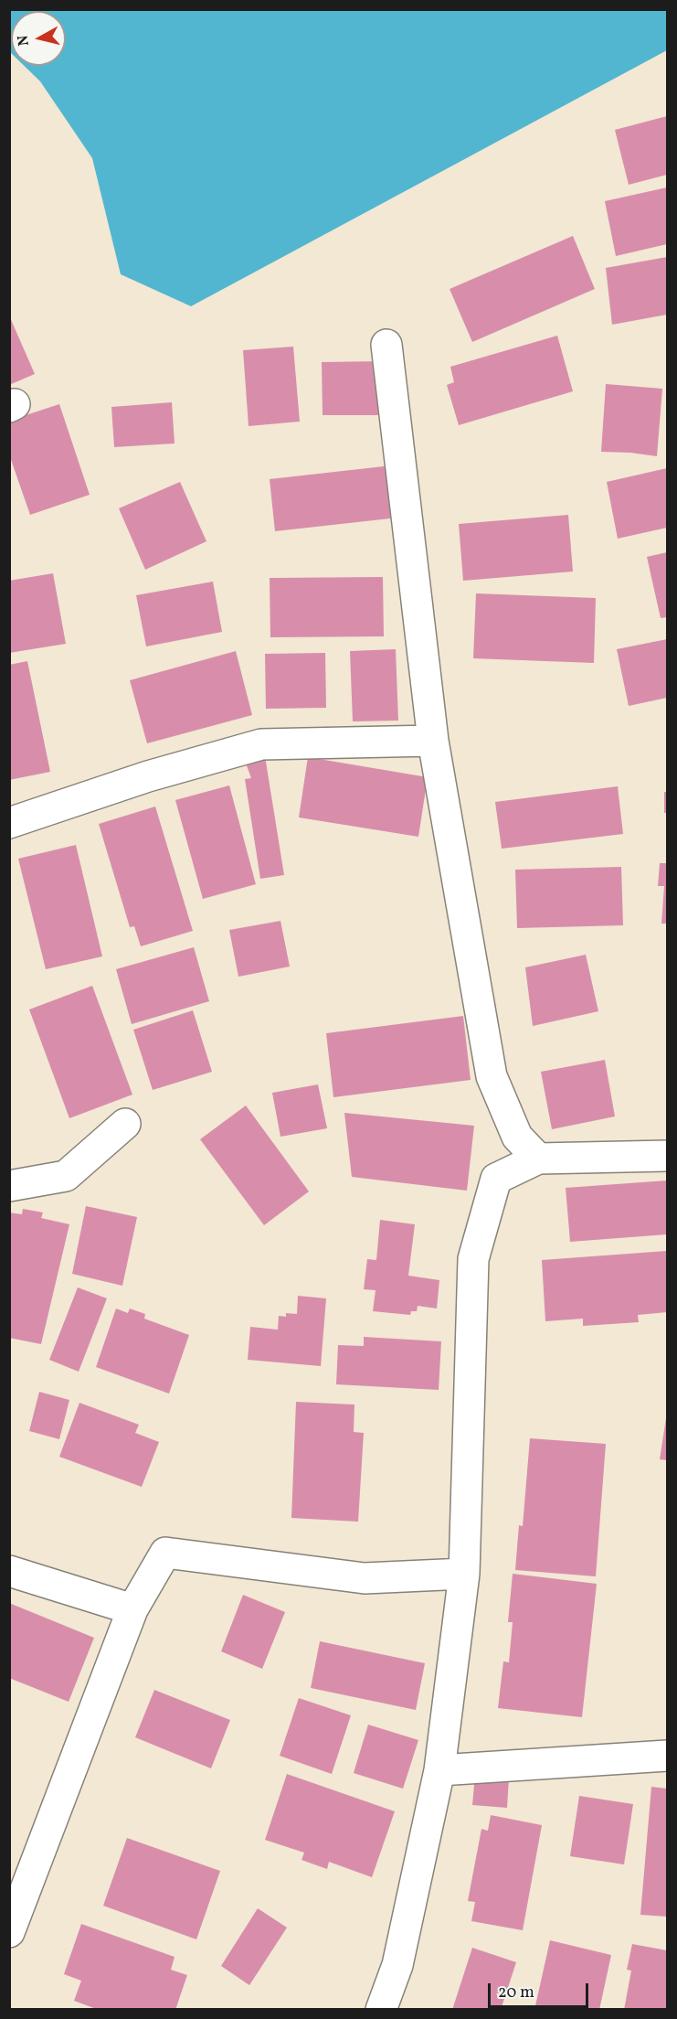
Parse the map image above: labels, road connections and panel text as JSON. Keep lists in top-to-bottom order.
{
  "scale_bar": "20 m",
  "north": "left"
}
